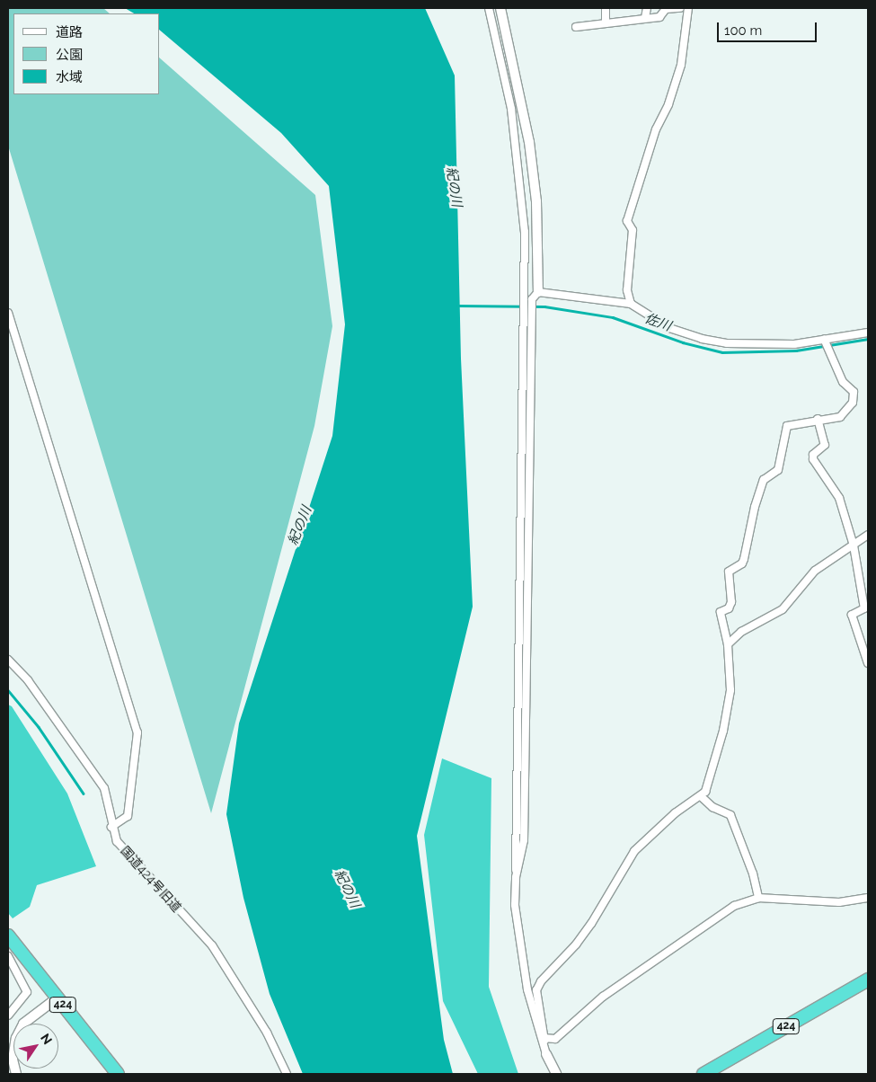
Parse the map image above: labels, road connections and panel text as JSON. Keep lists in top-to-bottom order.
{
  "streets": {
    "highway": ["424"],
    "street": ["国道424号旧道"]
  },
  "water": ["紀の川", "佐川"],
  "legend": ["道路", "公園", "水域"],
  "scale_bar": "100 m",
  "north": "top right"
}
